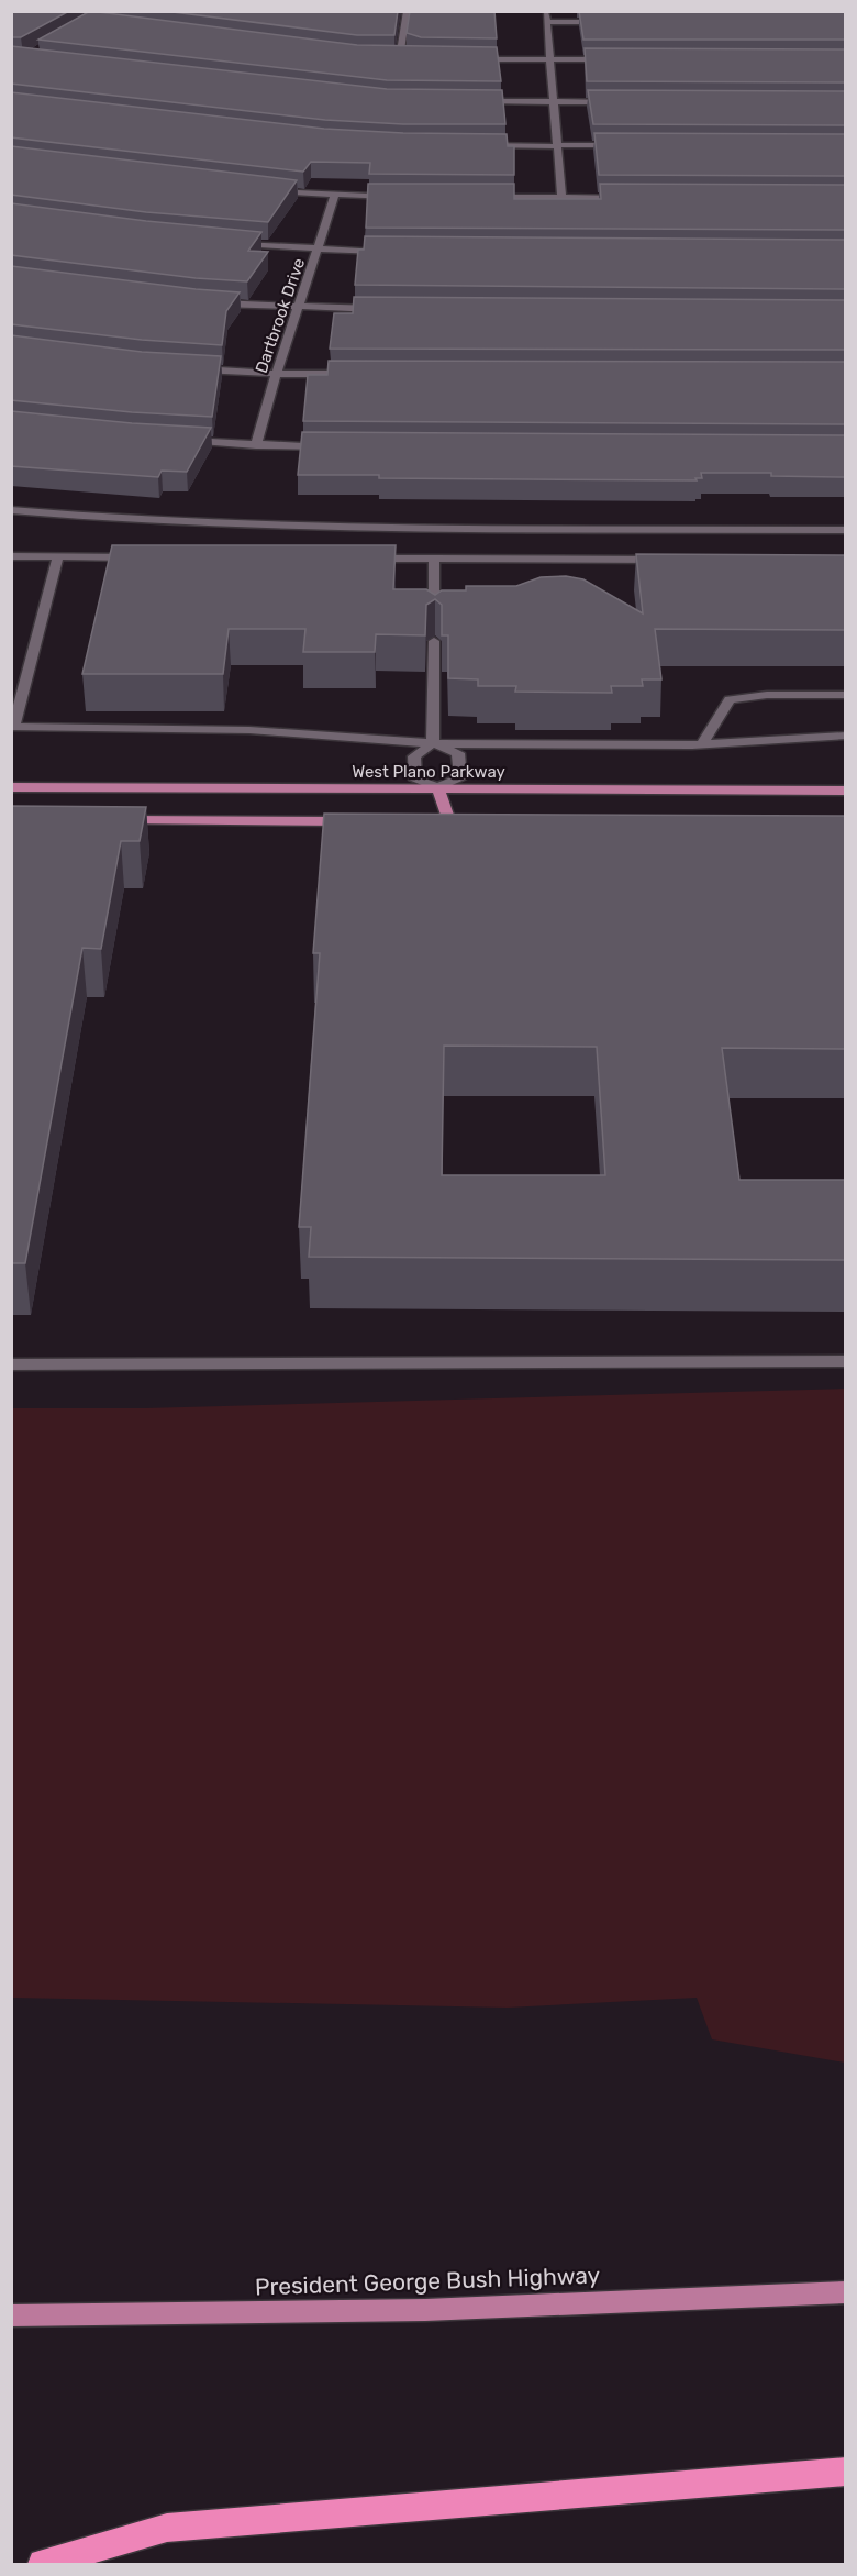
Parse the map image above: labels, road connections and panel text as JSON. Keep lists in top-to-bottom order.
{
  "streets": {
    "main road": ["West Plano Parkway", "President George Bush Highway"],
    "street": ["Dartbrook Drive"]
  }
}
